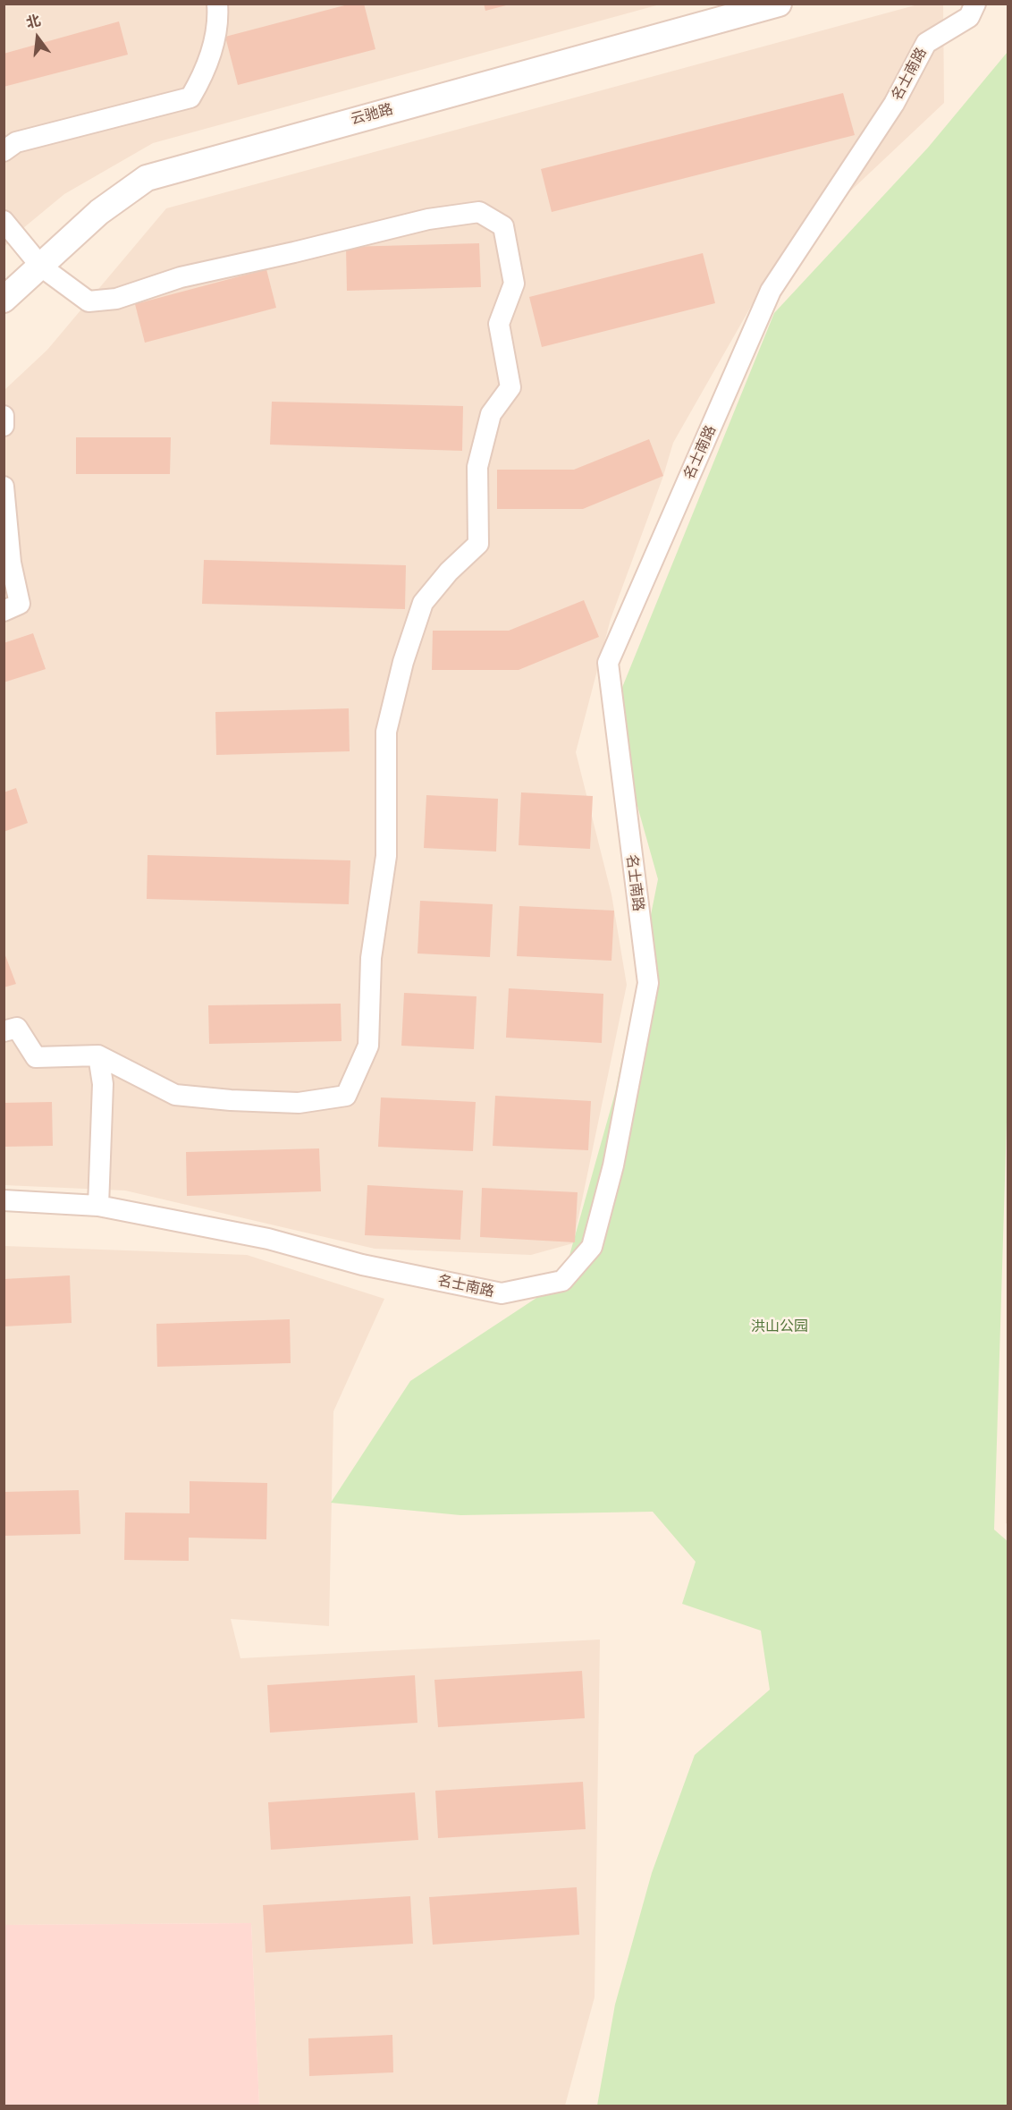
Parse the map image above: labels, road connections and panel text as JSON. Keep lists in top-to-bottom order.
{
  "streets": {
    "street": ["名士南路", "云驰路"]
  },
  "parks": ["洪山公园"],
  "north": "top"
}
